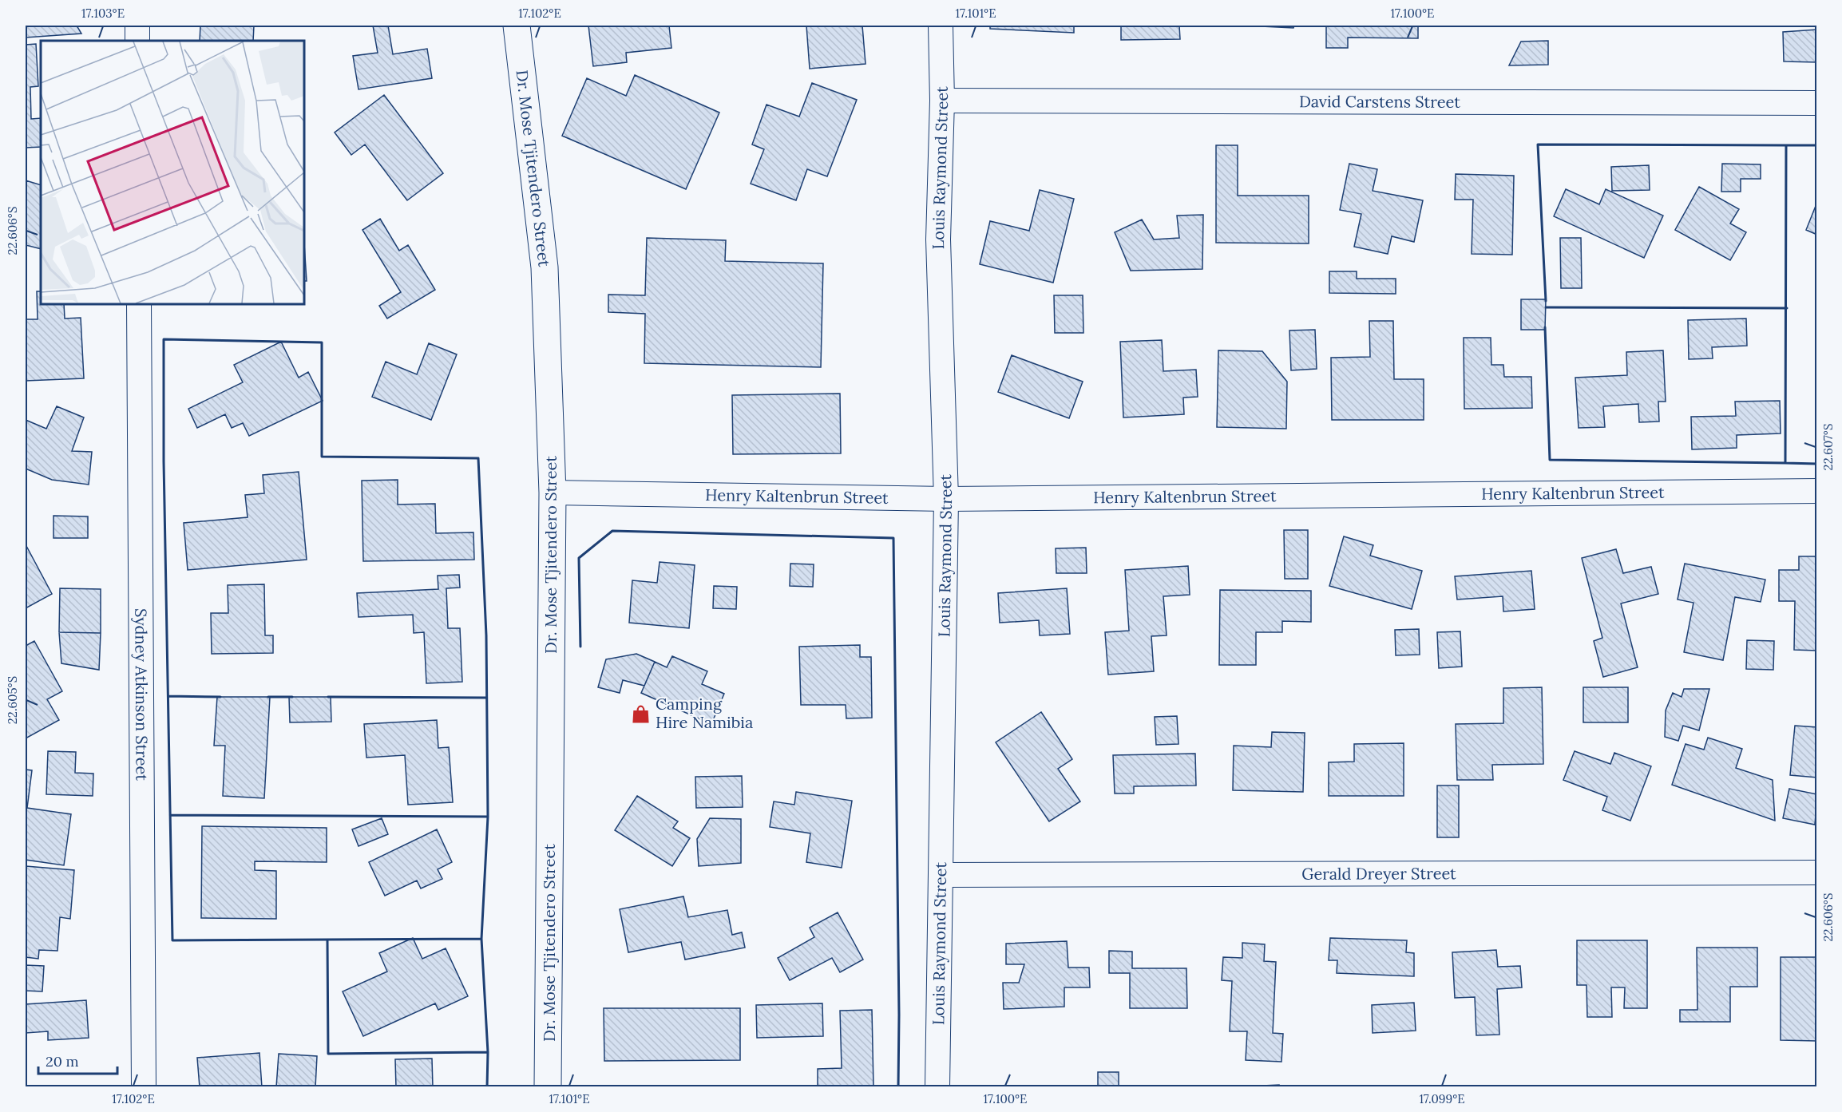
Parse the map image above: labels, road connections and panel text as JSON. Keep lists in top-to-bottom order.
{
  "streets": {
    "street": [
      "David Carstens Street",
      "Dr. Mose Tjitendero Street",
      "Louis Raymond Street",
      "Henry Kaltenbrun Street",
      "Sydney Atkinson Street",
      "Gerald Dreyer Street"
    ]
  },
  "crossings": [
    ["David Carstens Street", "Louis Raymond Street"],
    ["Dr. Mose Tjitendero Street", "Henry Kaltenbrun Street"],
    ["Louis Raymond Street", "Henry Kaltenbrun Street"],
    ["Louis Raymond Street", "Gerald Dreyer Street"]
  ],
  "places": {
    "shop": ["Camping Hire Namibia"]
  },
  "scale_bar": "20 m",
  "coordinates": [
    "17.103°E",
    "17.102°E",
    "17.101°E",
    "17.100°E",
    "22.606°S",
    "22.607°S",
    "22.605°S",
    "17.099°E"
  ]
}
